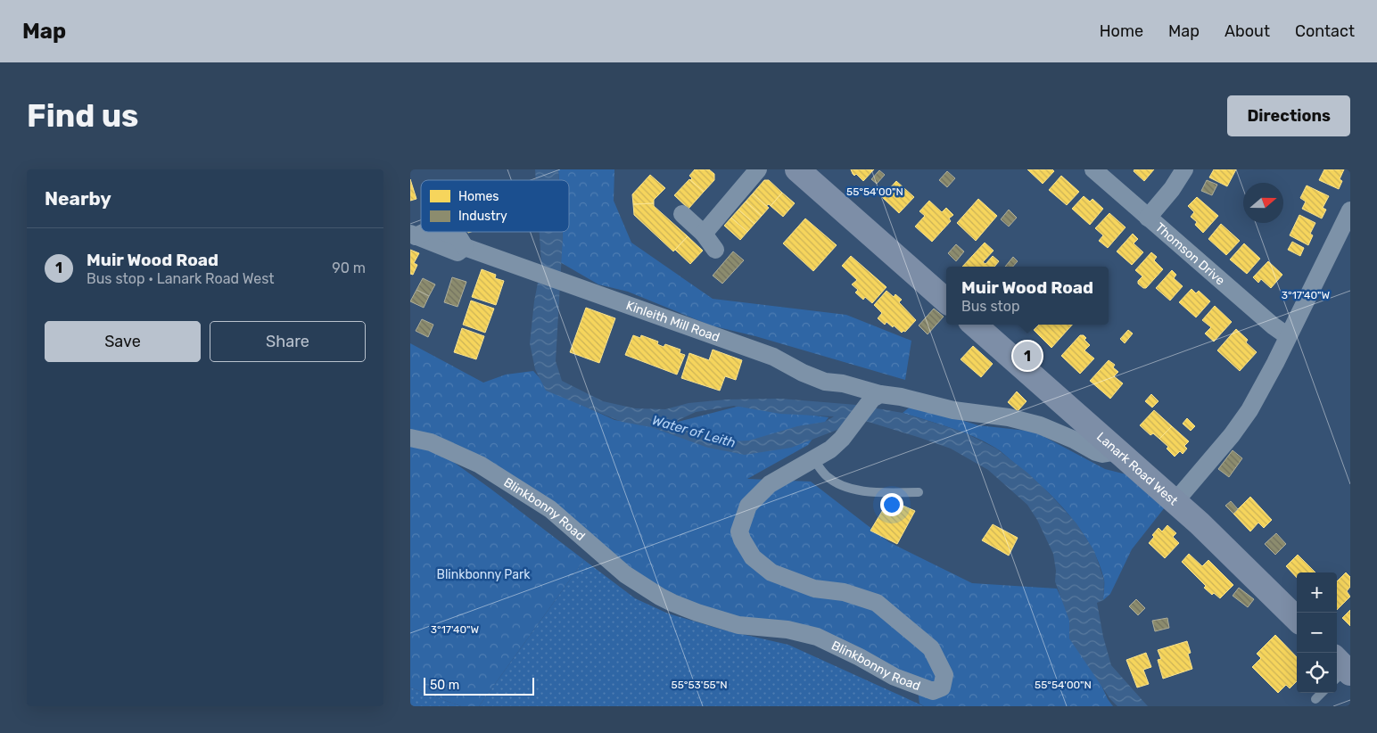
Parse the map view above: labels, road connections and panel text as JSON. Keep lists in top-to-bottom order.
{
  "streets": {
    "main road": ["Lanark Road West"],
    "street": ["Thomson Drive", "Kinleith Mill Road", "Blinkbonny Road"]
  },
  "crossings": [
    ["Kinleith Mill Road", "Blinkbonny Road"]
  ],
  "water": ["Water of Leith"],
  "parks": ["Blinkbonny Park"],
  "legend": ["Homes", "Industry"],
  "scale_bar": "50 m",
  "north": "right",
  "page": {
    "header": "Map",
    "nav": [
      "Home",
      "Map",
      "About",
      "Contact"
    ],
    "buttons": [
      "Directions",
      ["Save", "Share"]
    ],
    "title": "Find us",
    "heading": "Nearby",
    "list": [
      {
        "mark": "1",
        "name": "Muir Wood Road",
        "note": "Bus stop · Lanark Road West",
        "value": "90 m"
      }
    ],
    "popup": ["Muir Wood Road", "Bus stop"],
    "pins": "1",
    "map_buttons": ["+", "−"],
    "scale": "50 m"
  },
  "coordinates": ["55°54'00\"N", "3°17'40\"W", "55°53'55\"N"]
}
